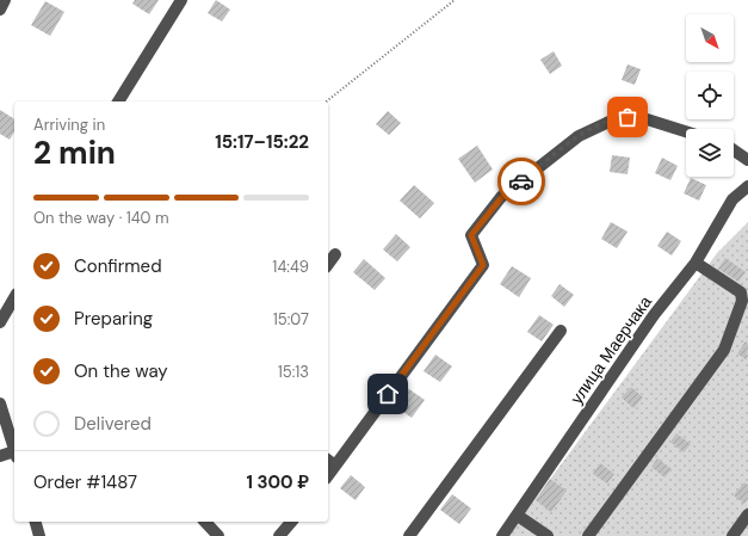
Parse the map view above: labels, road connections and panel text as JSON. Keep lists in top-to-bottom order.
{
  "streets": {
    "street": ["улица Маерчака"]
  },
  "north": "bottom right",
  "page": {
    "heading": ["2 min", "Arriving in", "15:17–15:22"],
    "panel": ["Order #1487", "1 300 ₽"],
    "bar": "On the way · 140 m",
    "list": [
      ["Confirmed", "14:49"],
      ["Preparing", "15:07"],
      ["On the way", "15:13"],
      "Delivered"
    ]
  }
}
